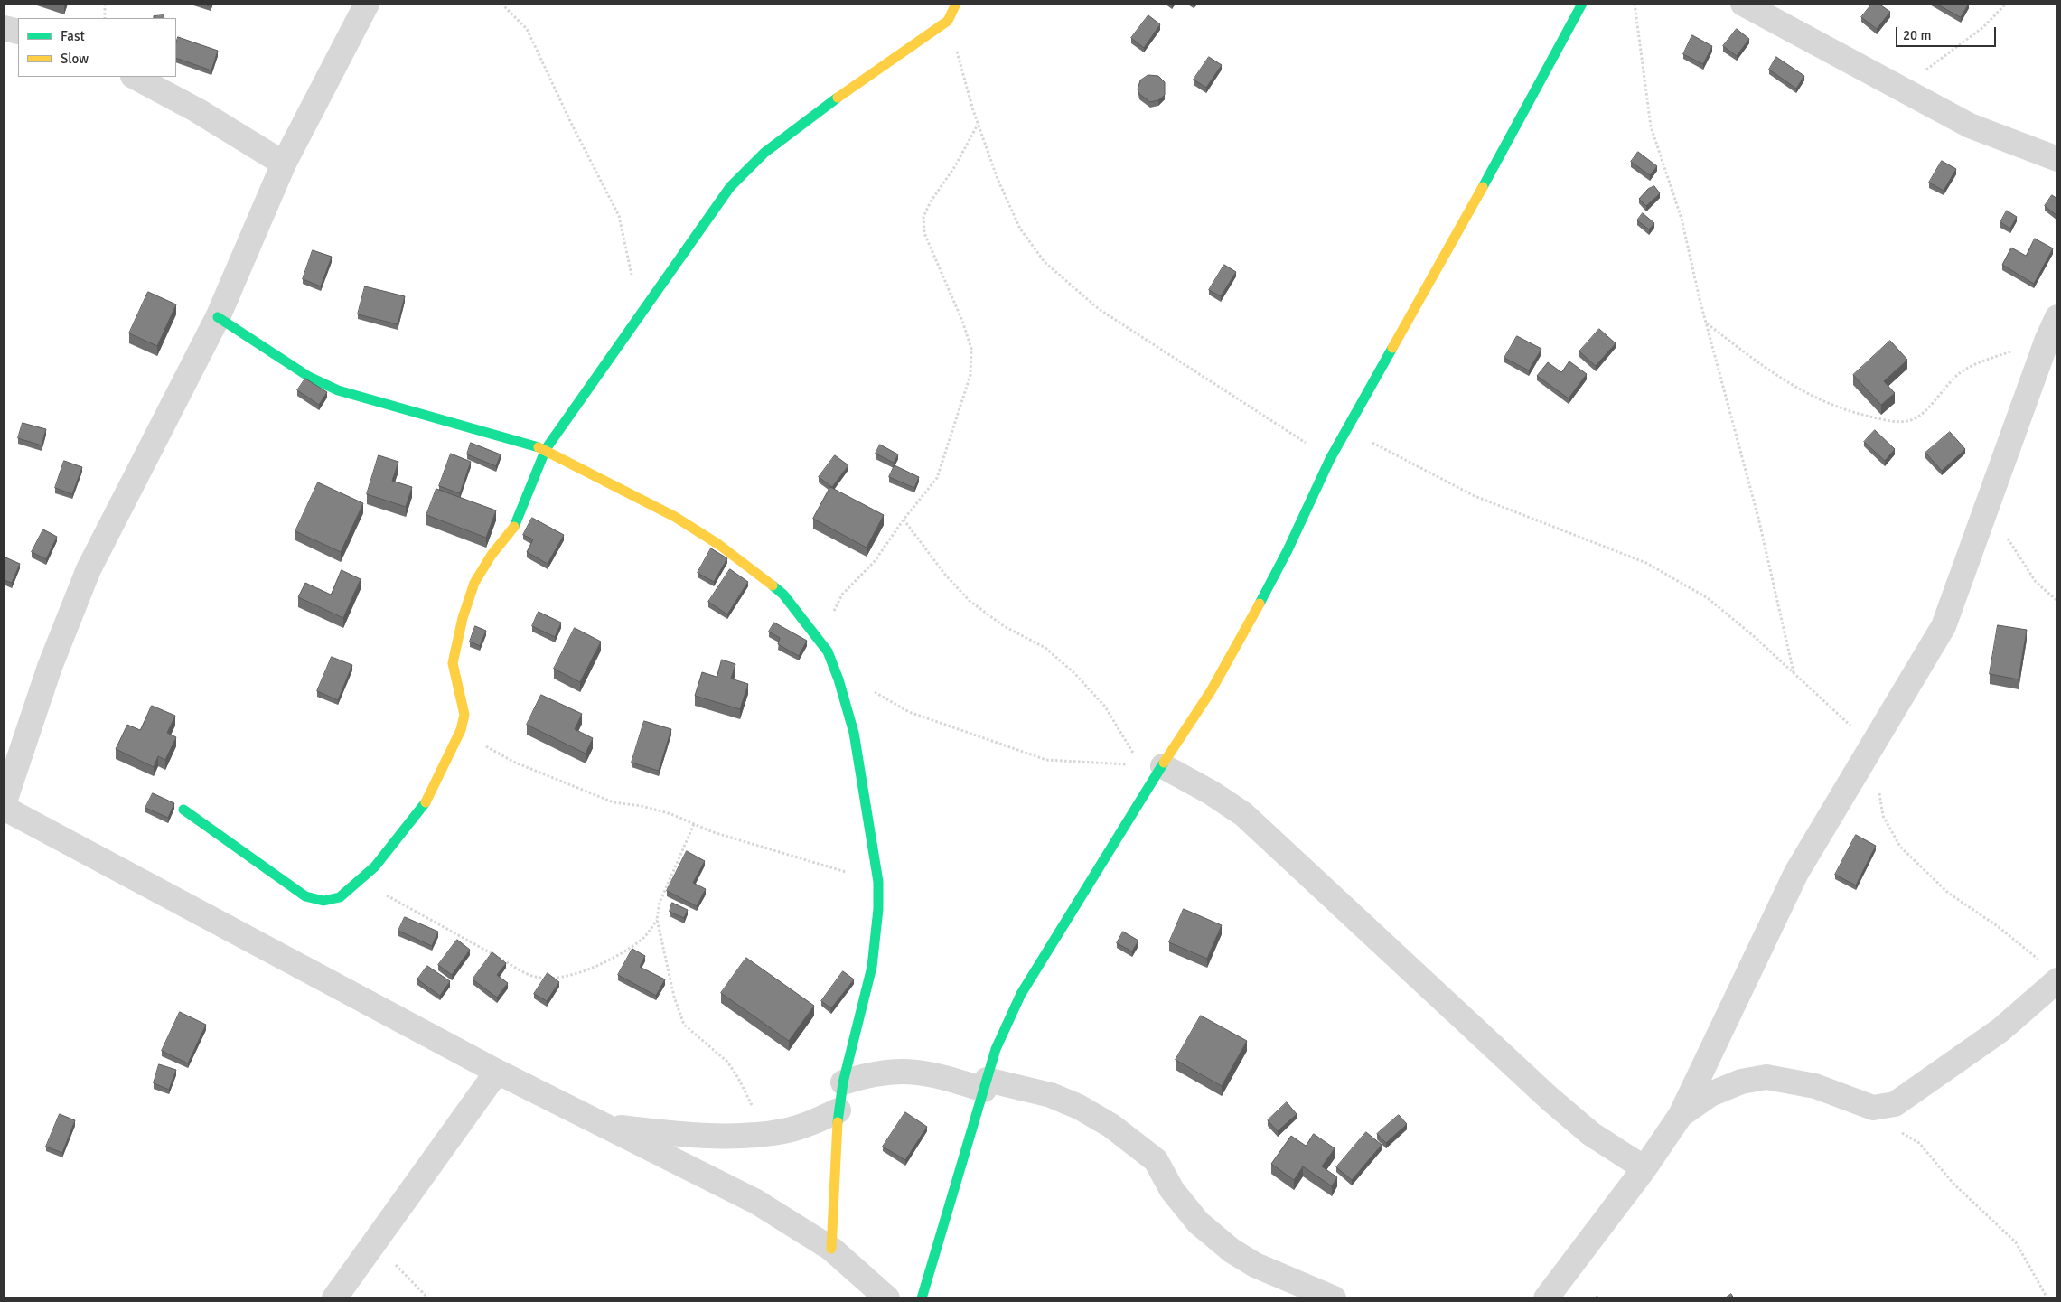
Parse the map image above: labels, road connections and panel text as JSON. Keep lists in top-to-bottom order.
{
  "legend": ["Fast", "Slow"],
  "scale_bar": "20 m"
}
